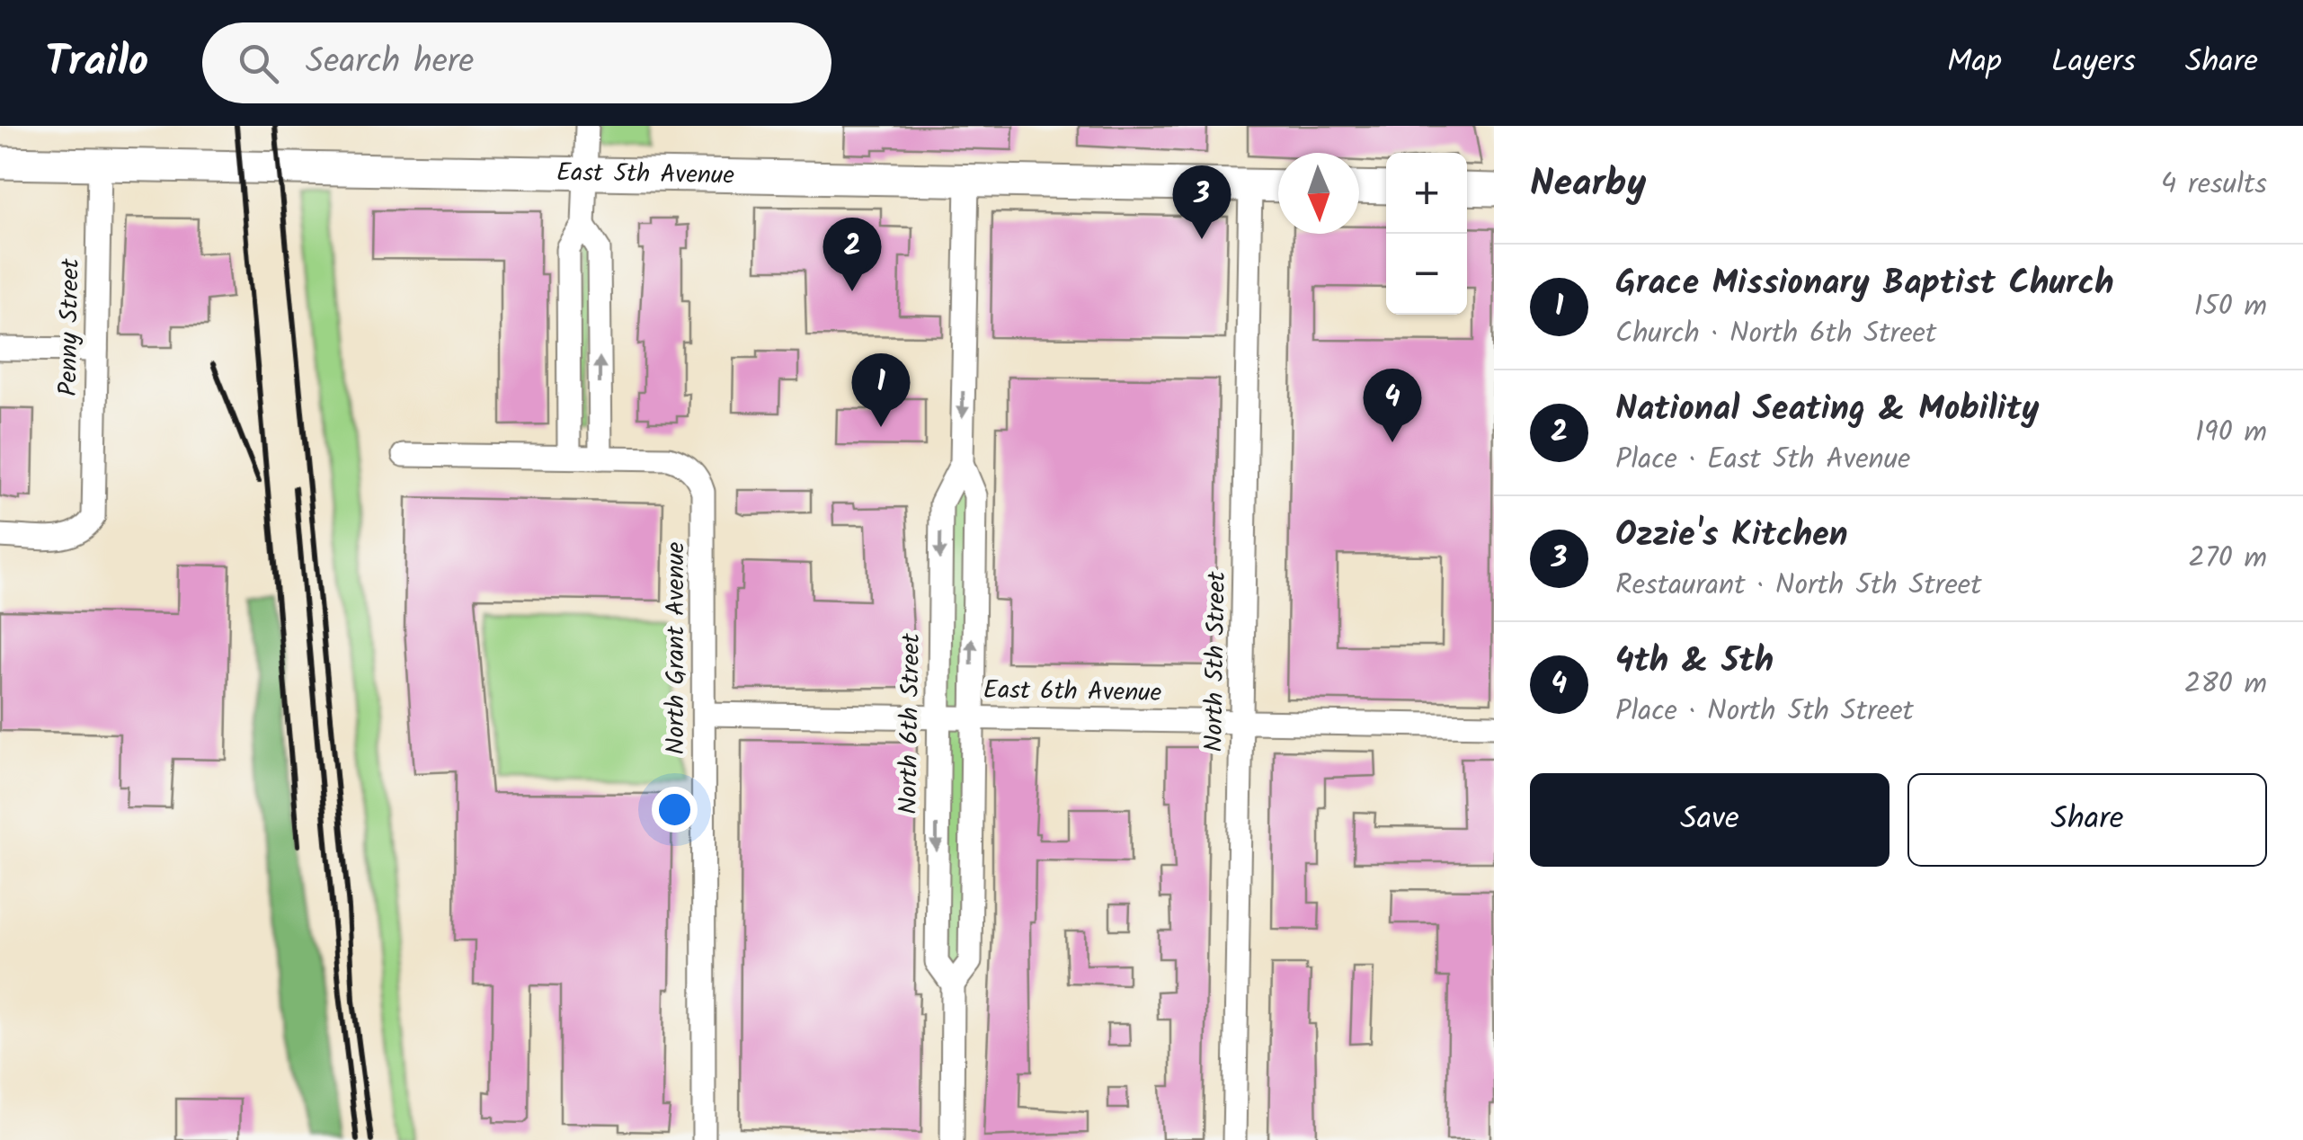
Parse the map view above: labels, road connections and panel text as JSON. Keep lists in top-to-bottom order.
{
  "streets": {
    "main road": ["East 5th Avenue"],
    "street": [
      "Penny Street",
      "North Grant Avenue",
      "North 5th Street",
      "East 6th Avenue",
      "North 6th Street"
    ]
  },
  "crossings": [
    ["East 5th Avenue", "Penny Street"],
    ["East 5th Avenue", "North 5th Street"],
    ["East 5th Avenue", "North 6th Street"],
    ["North Grant Avenue", "East 6th Avenue"],
    ["North 5th Street", "East 6th Avenue"],
    ["East 6th Avenue", "North 6th Street"]
  ],
  "north": "bottom",
  "page": {
    "header": "Trailo",
    "search": "Search here",
    "nav": ["Map", "Layers", "Share"],
    "heading": ["Nearby", "4 results"],
    "map_buttons": ["+", "−"],
    "pins": [
      "3",
      "2",
      "1",
      "4"
    ],
    "list": [
      {
        "mark": "1",
        "name": "Grace Missionary Baptist Church",
        "note": "Church · North 6th Street",
        "value": "150 m"
      },
      {
        "mark": "2",
        "name": "National Seating & Mobility",
        "note": "Place · East 5th Avenue",
        "value": "190 m"
      },
      {
        "mark": "3",
        "name": "Ozzie's Kitchen",
        "note": "Restaurant · North 5th Street",
        "value": "270 m"
      },
      {
        "mark": "4",
        "name": "4th & 5th",
        "note": "Place · North 5th Street",
        "value": "280 m"
      }
    ],
    "buttons": ["Save", "Share"]
  }
}
